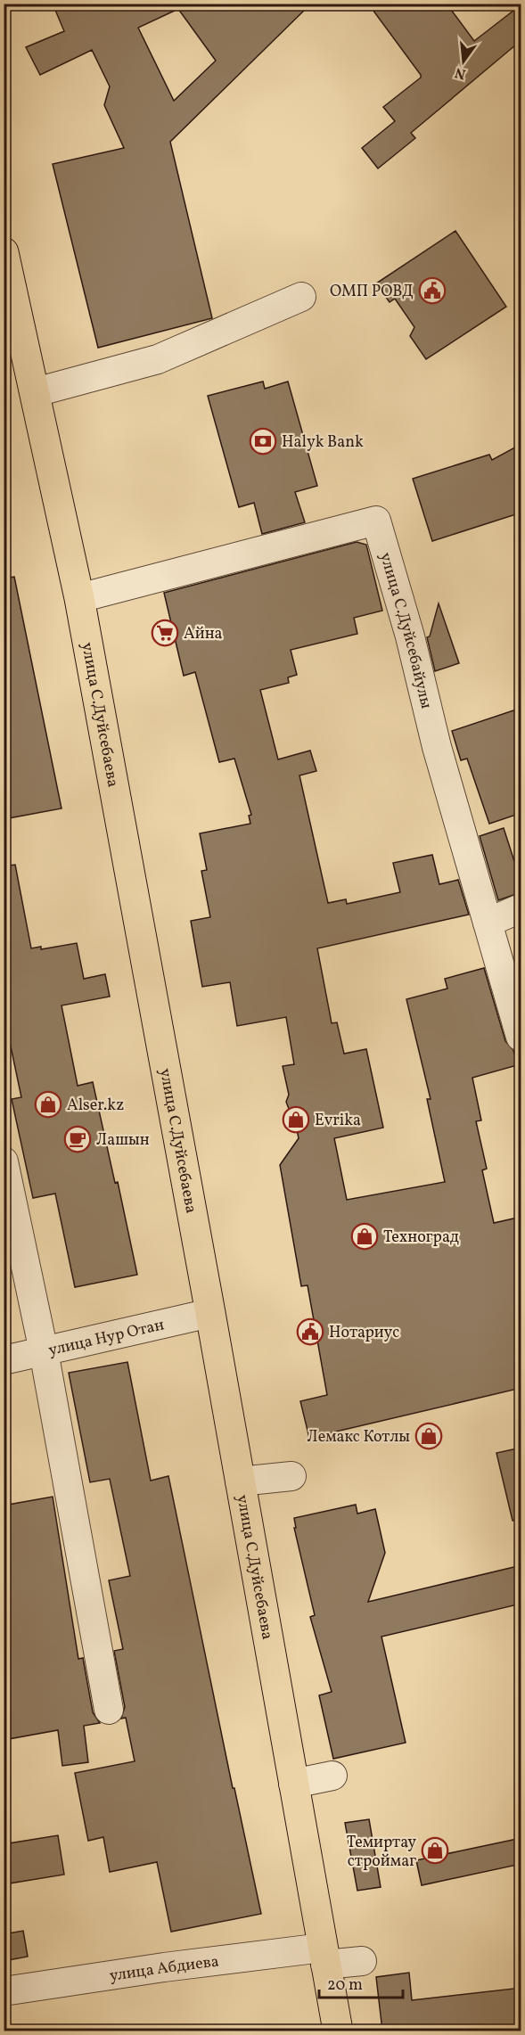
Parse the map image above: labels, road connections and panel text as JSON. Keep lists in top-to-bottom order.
{
  "streets": {
    "main road": ["улица С.Дуйсебаева"],
    "street": ["улица С.Дуйсебайулы", "улица Нур Отан", "улица Абдиева"]
  },
  "crossings": [
    ["улица С.Дуйсебайулы", "улица С.Дуйсебаева"],
    ["улица С.Дуйсебаева", "улица Нур Отан"],
    ["улица С.Дуйсебаева", "улица Абдиева"]
  ],
  "places": {
    "public building": ["ОМП РОВД", "Нотариус"],
    "bank": ["Halyk Bank"],
    "supermarket": ["Айна"],
    "shop": [
      "Alser.kz",
      "Evrika",
      "Техноград",
      "Лемакс Котлы",
      "Темиртау строймаг"
    ],
    "cafe": ["Лашын"]
  },
  "scale_bar": "20 m",
  "north": "bottom"
}
